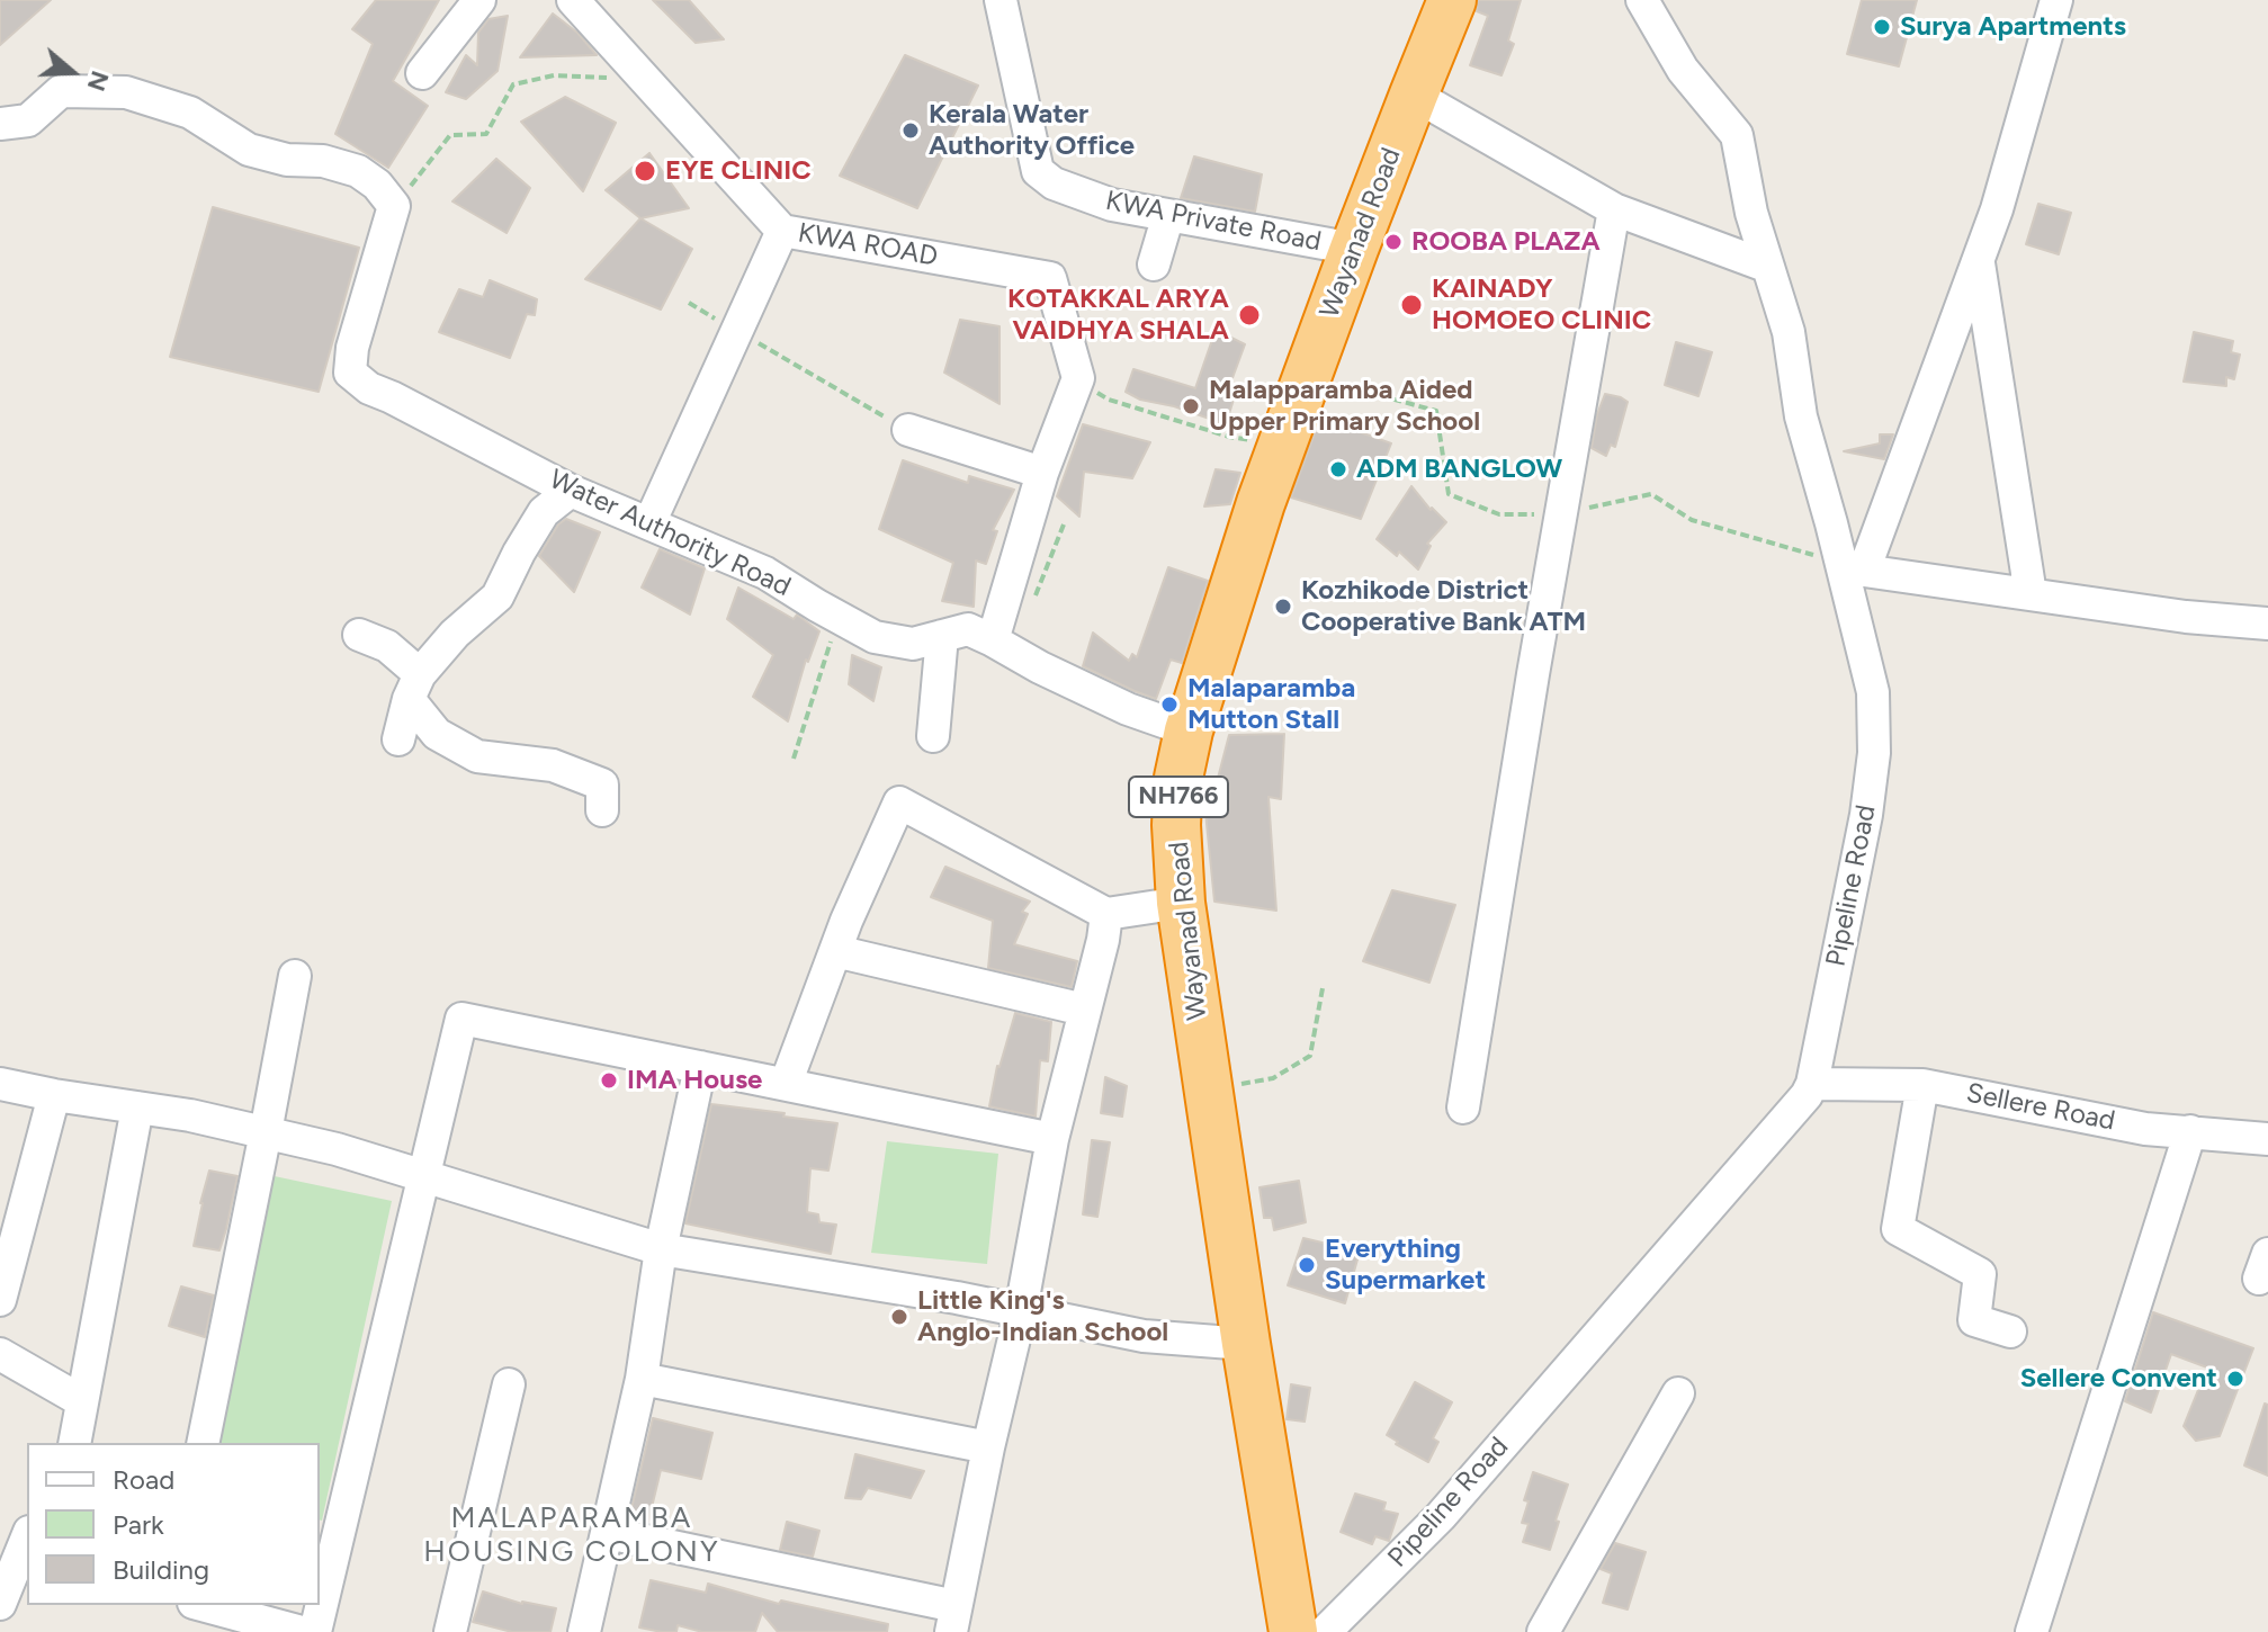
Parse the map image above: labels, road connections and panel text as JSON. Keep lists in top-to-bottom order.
{
  "streets": {
    "highway": ["Wayanad Road", "NH766"],
    "street": [
      "KWA Private Road",
      "KWA ROAD",
      "Water Authority Road",
      "Pipeline Road",
      "Sellere Road"
    ]
  },
  "crossings": [
    ["KWA Private Road", "Wayanad Road"],
    ["Wayanad Road", "Water Authority Road"],
    ["Pipeline Road", "Sellere Road"]
  ],
  "districts": ["MALAPARAMBA HOUSING COLONY"],
  "places": [
    "Surya Apartments",
    "Kerala Water Authority Office",
    "EYE CLINIC",
    "ROOBA PLAZA",
    "KAINADY HOMOEO CLINIC",
    "KOTAKKAL ARYA VAIDHYA SHALA",
    "Malapparamba Aided Upper Primary School",
    "ADM BANGLOW",
    "Kozhikode District Cooperative Bank ATM",
    "Malaparamba Mutton Stall",
    "IMA House",
    "Everything Supermarket",
    "Little King's Anglo-Indian School",
    "Sellere Convent"
  ],
  "legend": ["Road", "Park", "Building"],
  "north": "right"
}
